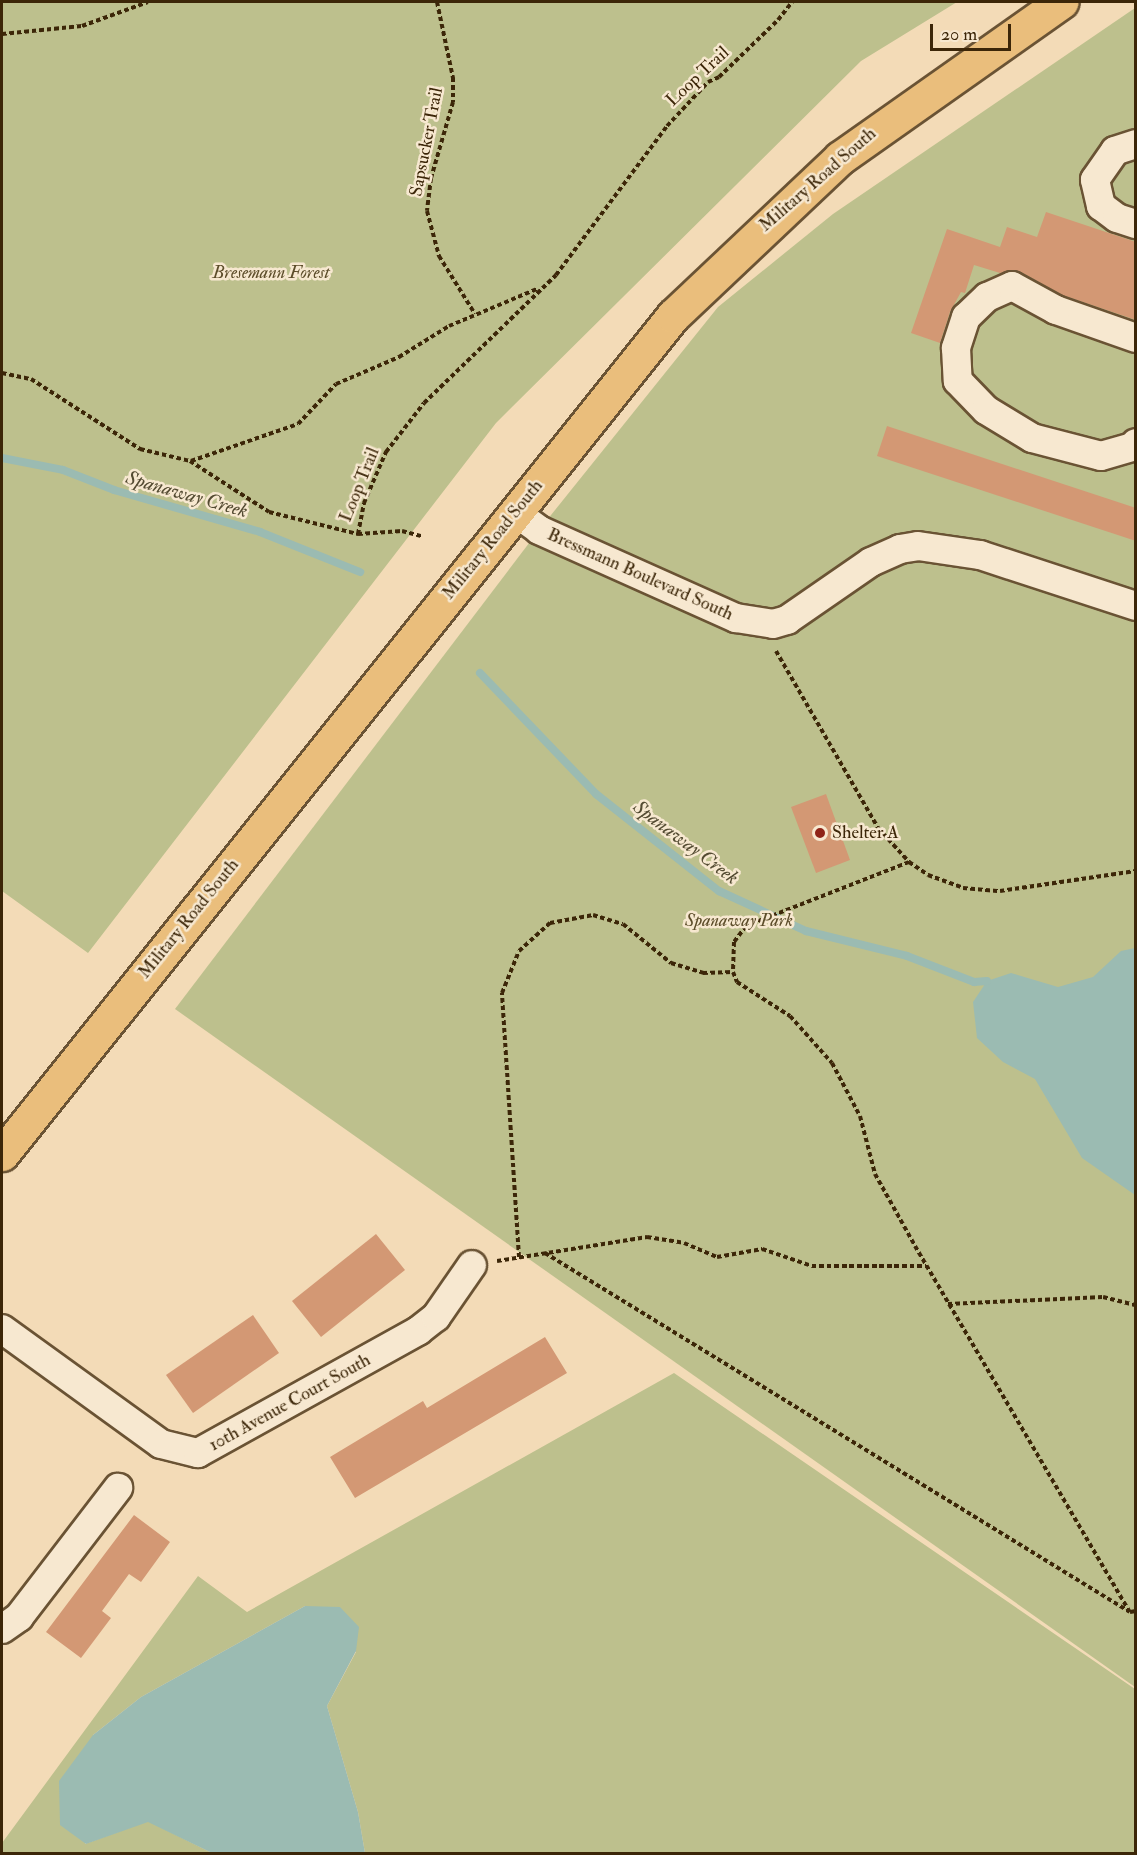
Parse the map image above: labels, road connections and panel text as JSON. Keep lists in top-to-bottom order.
{
  "streets": {
    "main road": ["Military Road South"],
    "street": ["Bressmann Boulevard South", "10th Avenue Court South"],
    "path": ["Loop Trail", "Sapsucker Trail"]
  },
  "crossings": [
    ["Loop Trail", "Sapsucker Trail"],
    ["Military Road South", "Bressmann Boulevard South"]
  ],
  "water": ["Spanaway Creek"],
  "parks": ["Bresemann Forest", "Spanaway Park"],
  "places": ["Shelter A"],
  "scale_bar": "20 m"
}
